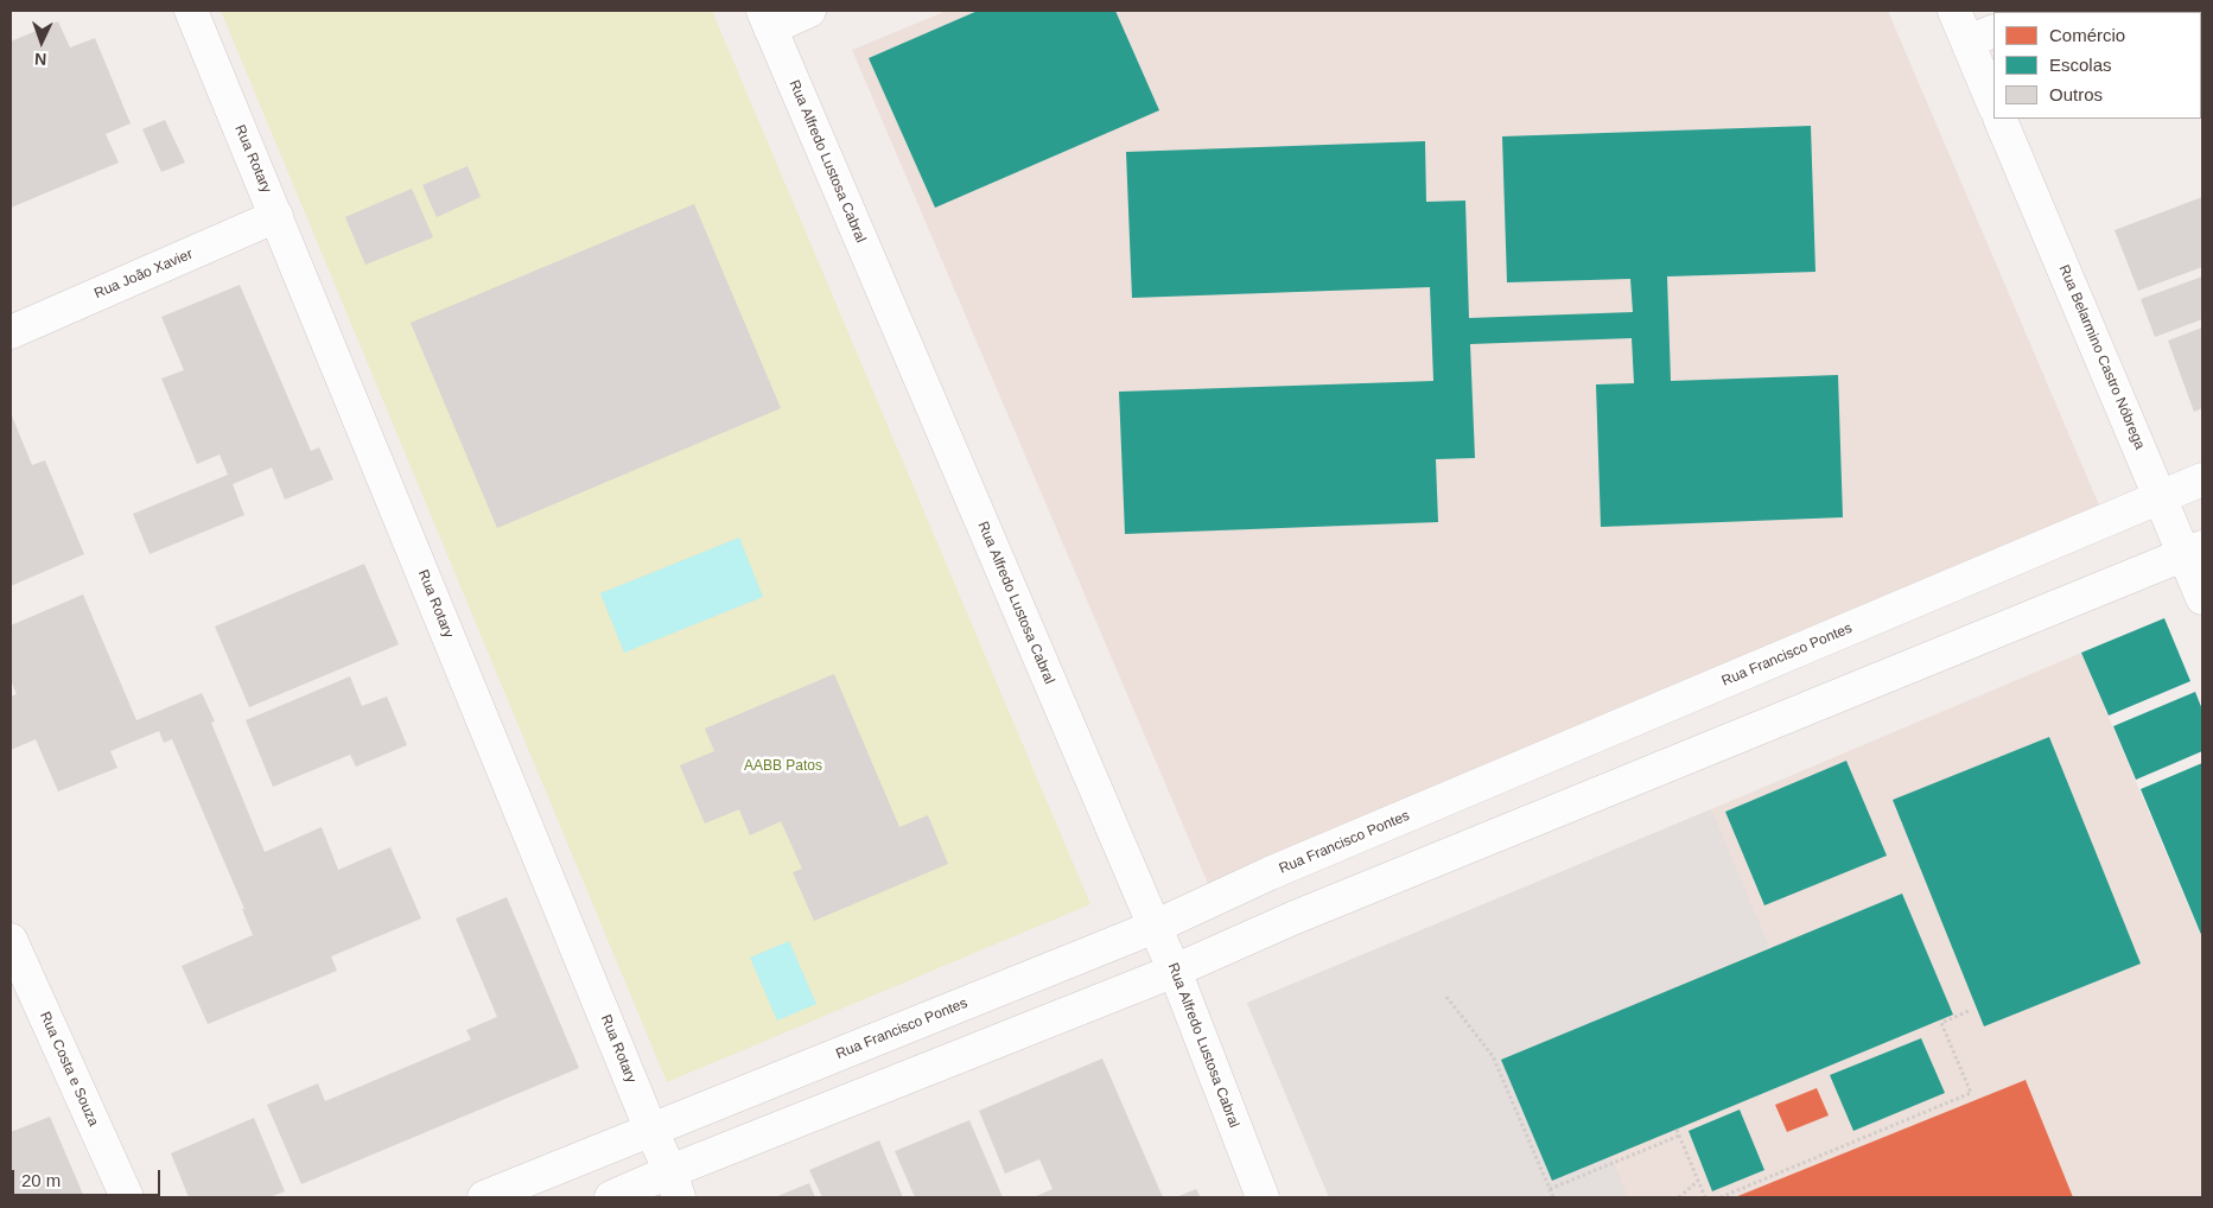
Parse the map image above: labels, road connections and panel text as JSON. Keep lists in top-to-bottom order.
{
  "streets": {
    "street": [
      "Rua Rotary",
      "Rua Alfredo Lustosa Cabral",
      "Rua João Xavier",
      "Rua Belarmino Castro Nóbrega",
      "Rua Francisco Pontes",
      "Rua Costa e Souza"
    ]
  },
  "crossings": [
    ["Rua Rotary", "Rua João Xavier"],
    ["Rua Rotary", "Rua Francisco Pontes"],
    ["Rua Alfredo Lustosa Cabral", "Rua Francisco Pontes"],
    ["Rua Belarmino Castro Nóbrega", "Rua Francisco Pontes"]
  ],
  "parks": ["AABB Patos"],
  "legend": ["Comércio", "Escolas", "Outros"],
  "scale_bar": "20 m",
  "north": "bottom"
}
